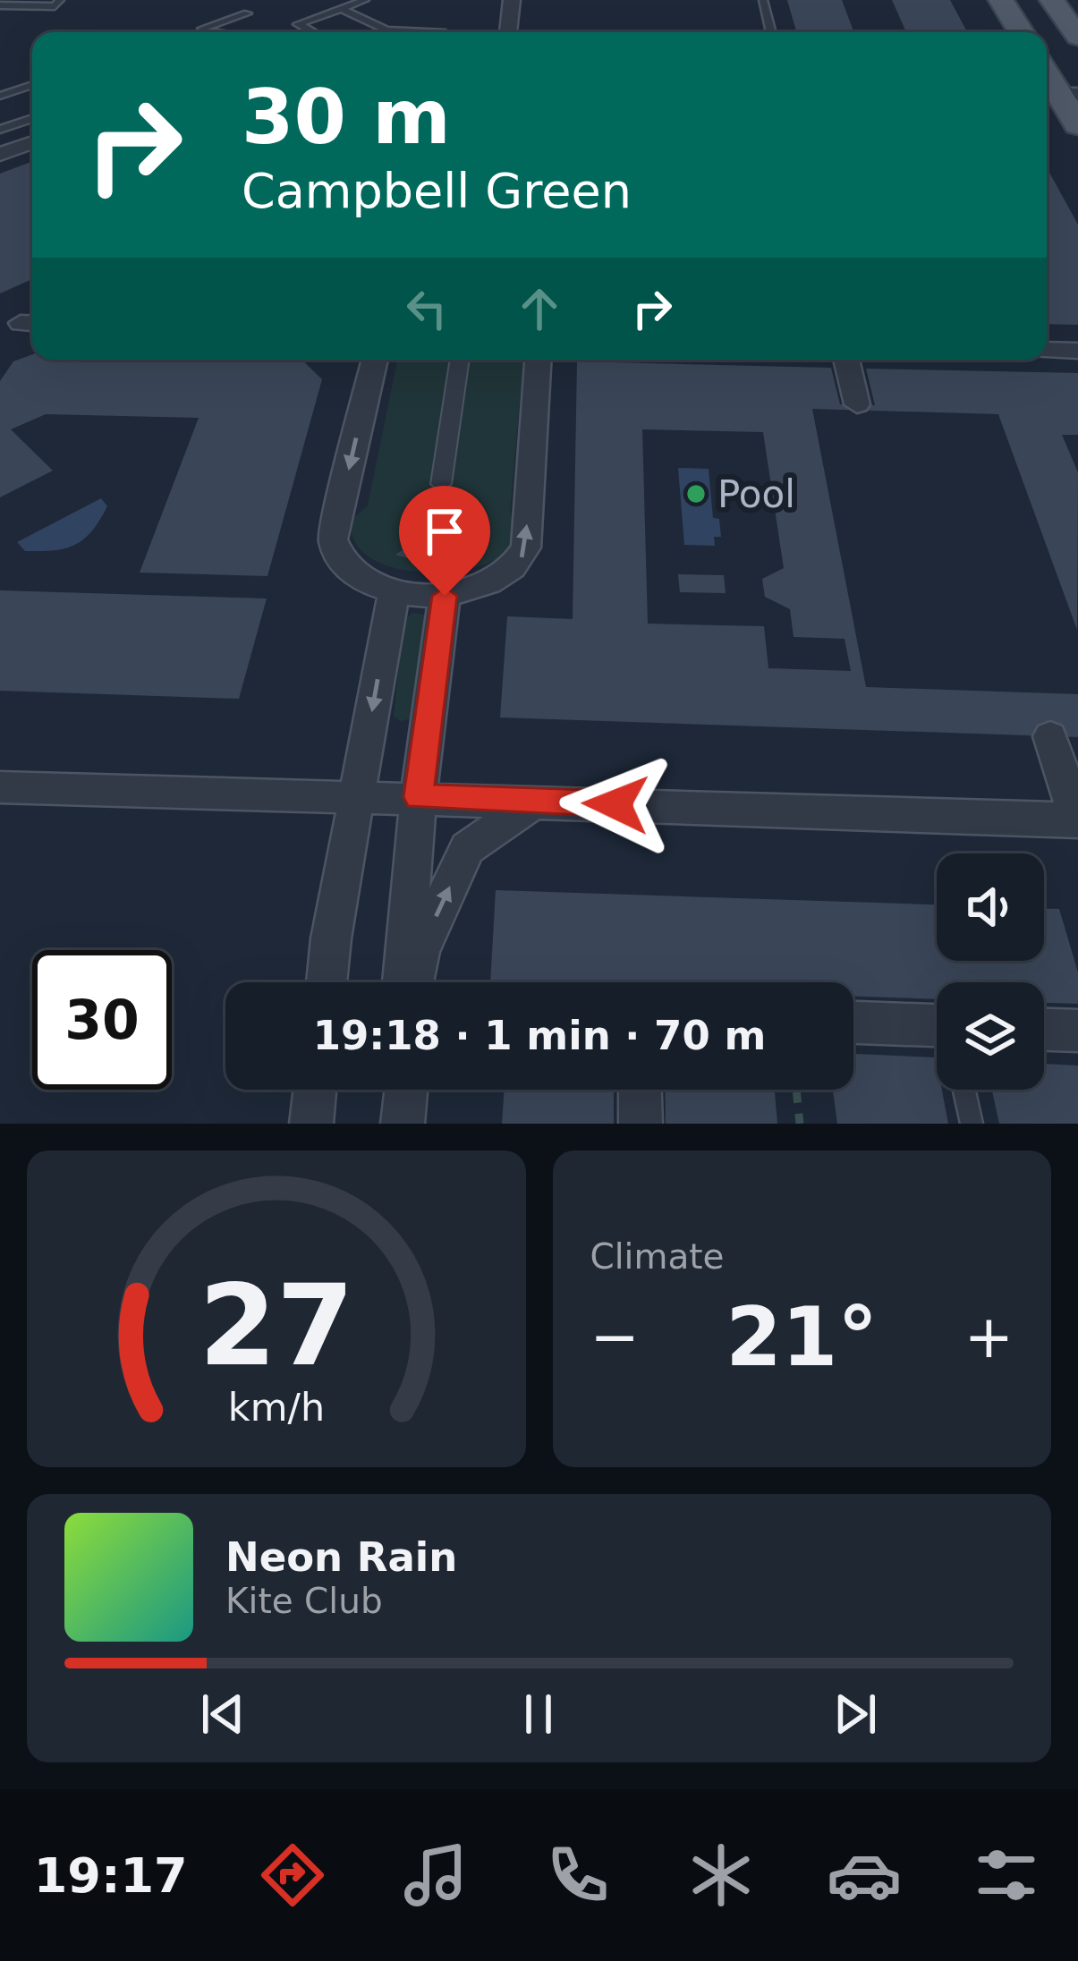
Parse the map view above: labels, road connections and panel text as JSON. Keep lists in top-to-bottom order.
{
  "places": ["Pool"],
  "page": {
    "turn": ["30 m", "Campbell Green"],
    "limit": "30",
    "trip": "19:18 · 1 min · 70 m",
    "tile": "Climate",
    "heat": ["−", "21°", "+"],
    "song": ["Neon Rain", "Kite Club"],
    "tabs": "19:17",
    "gauge": ["27", "km/h"]
  }
}
